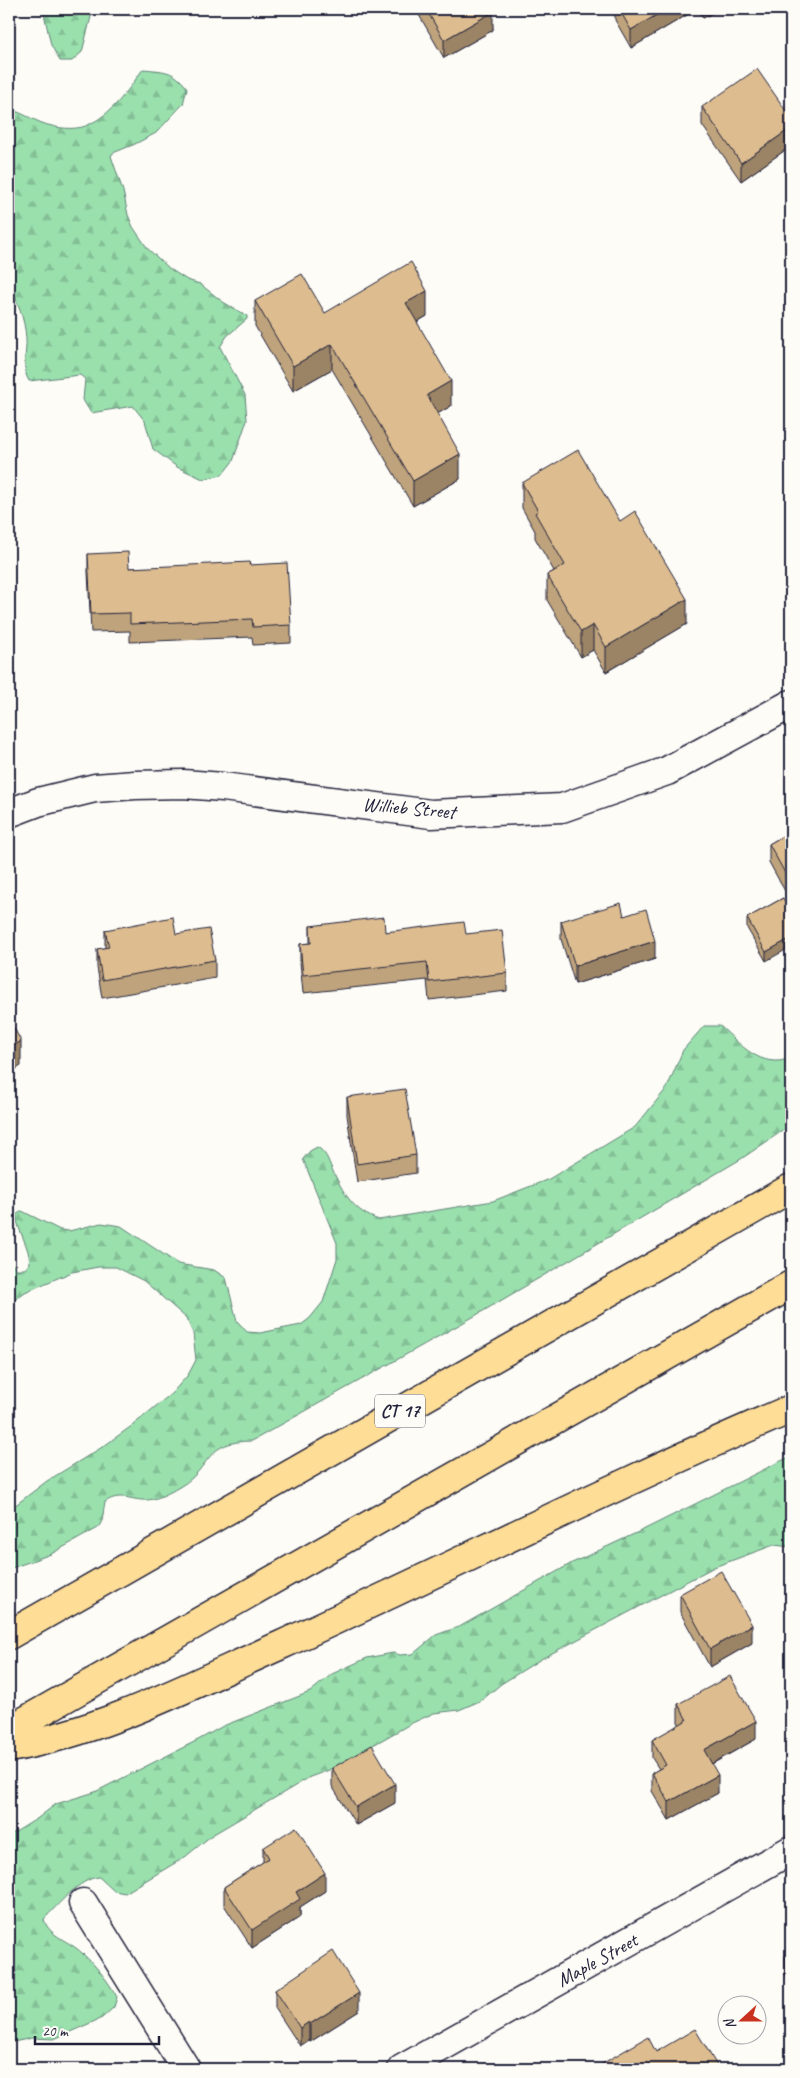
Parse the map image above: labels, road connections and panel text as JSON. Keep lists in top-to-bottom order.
{
  "streets": {
    "highway": ["CT 17"],
    "street": ["Willieb Street", "Maple Street"]
  },
  "scale_bar": "20 m",
  "north": "left"
}
